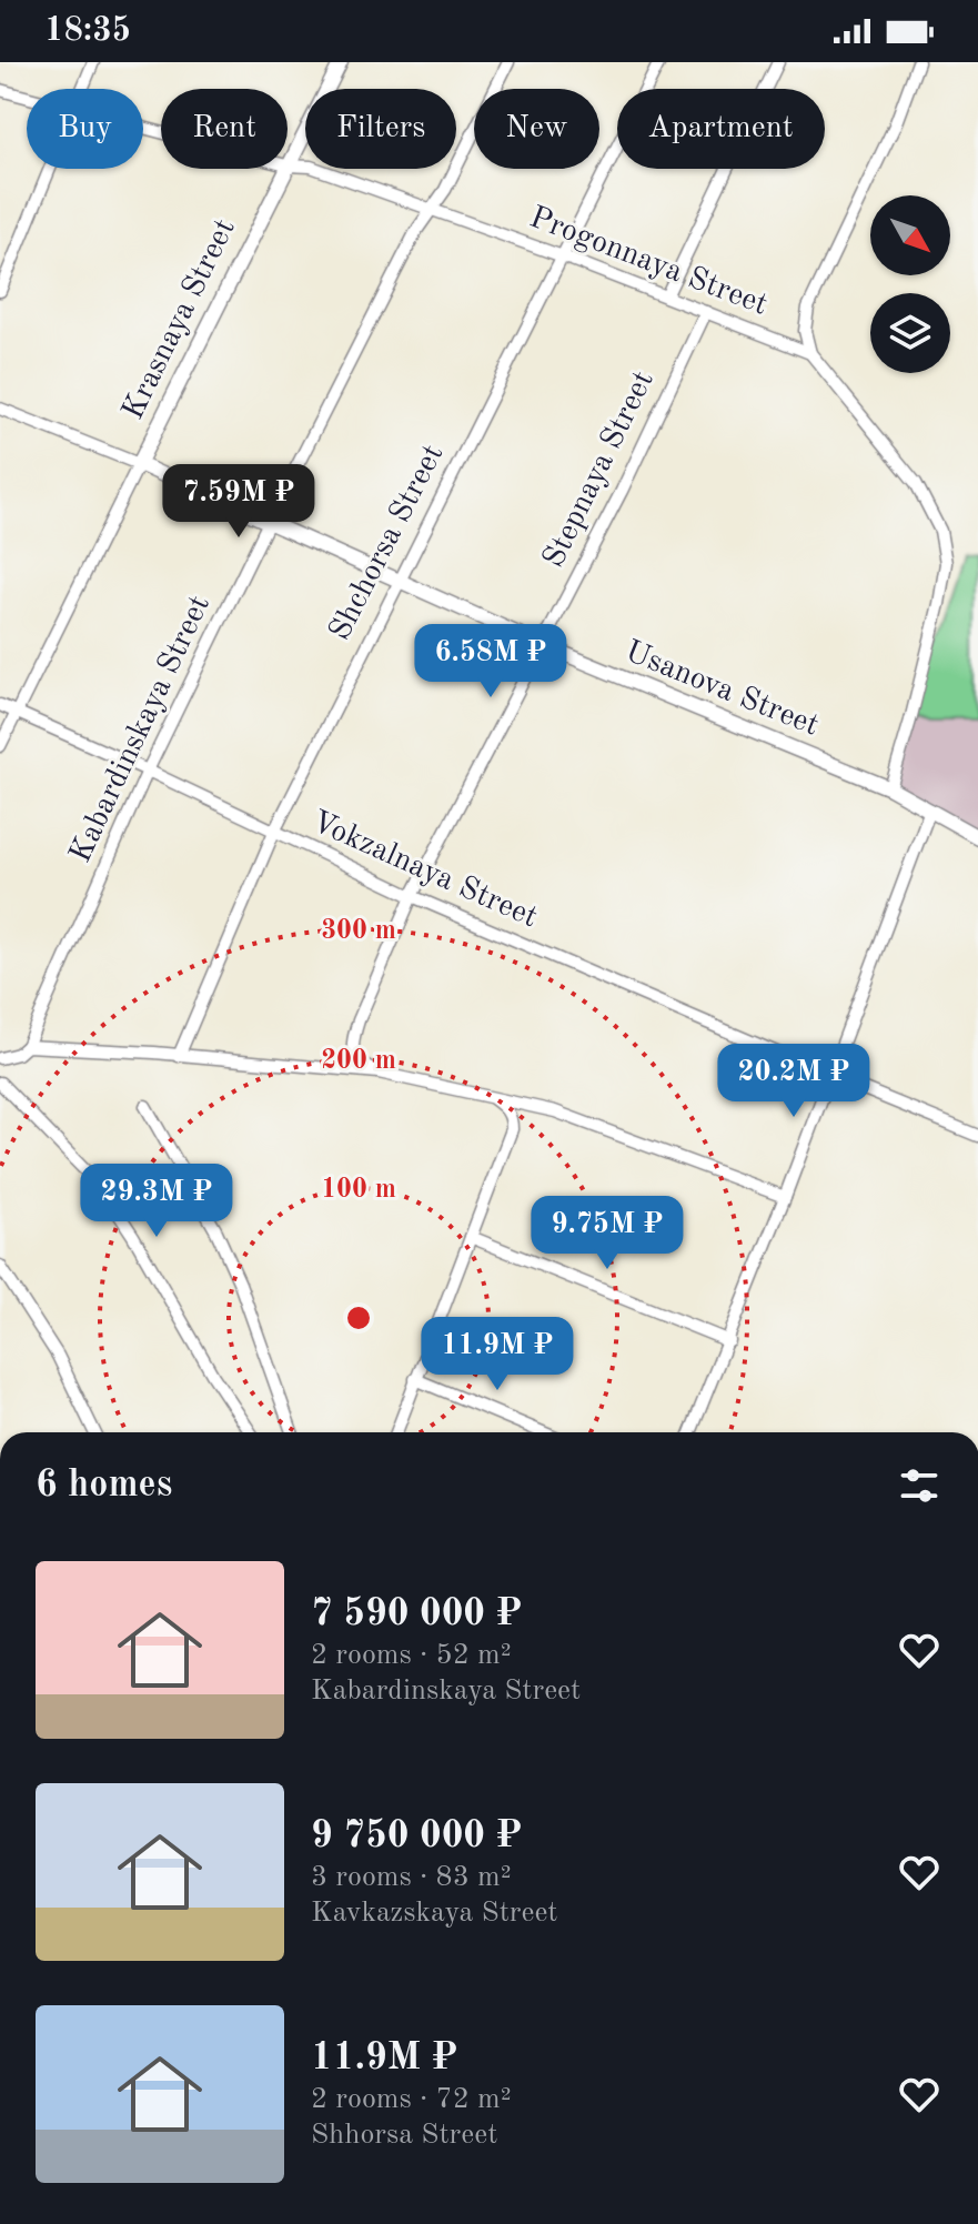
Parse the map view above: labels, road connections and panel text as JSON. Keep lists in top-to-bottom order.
{
  "streets": {
    "main road": ["Krasnaya Street", "Usanova Street"],
    "street": [
      "Progonnaya Street",
      "Stepnaya Street",
      "Shchorsa Street",
      "Kabardinskaya Street",
      "Vokzalnaya Street"
    ]
  },
  "crossings": [
    ["Progonnaya Street", "Stepnaya Street"],
    ["Progonnaya Street", "Shchorsa Street"],
    ["Progonnaya Street", "Usanova Street"],
    ["Progonnaya Street", "Kabardinskaya Street"],
    ["Krasnaya Street", "Usanova Street"],
    ["Krasnaya Street", "Vokzalnaya Street"],
    ["Stepnaya Street", "Usanova Street"],
    ["Stepnaya Street", "Vokzalnaya Street"],
    ["Shchorsa Street", "Usanova Street"],
    ["Shchorsa Street", "Vokzalnaya Street"],
    ["Usanova Street", "Kabardinskaya Street"],
    ["Kabardinskaya Street", "Vokzalnaya Street"]
  ],
  "north": "bottom right",
  "page": {
    "status": "18:35",
    "chip": [
      "Buy",
      "Rent",
      "Filters",
      "New",
      "Apartment"
    ],
    "price": [
      "7.59M ₽",
      "6.58M ₽",
      "20.2M ₽",
      "29.3M ₽",
      "9.75M ₽",
      "11.9M ₽"
    ],
    "heading": "6 homes",
    "list": [
      {
        "name": "7 590 000 ₽",
        "note": "2 rooms · 52 m² · Kabardinskaya Street"
      },
      {
        "name": "9 750 000 ₽",
        "note": "3 rooms · 83 m² · Kavkazskaya Street"
      },
      {
        "name": "11.9M ₽",
        "note": "2 rooms · 72 m² · Shhorsa Street"
      }
    ]
  },
  "rings": ["300 m", "200 m", "100 m"]
}
